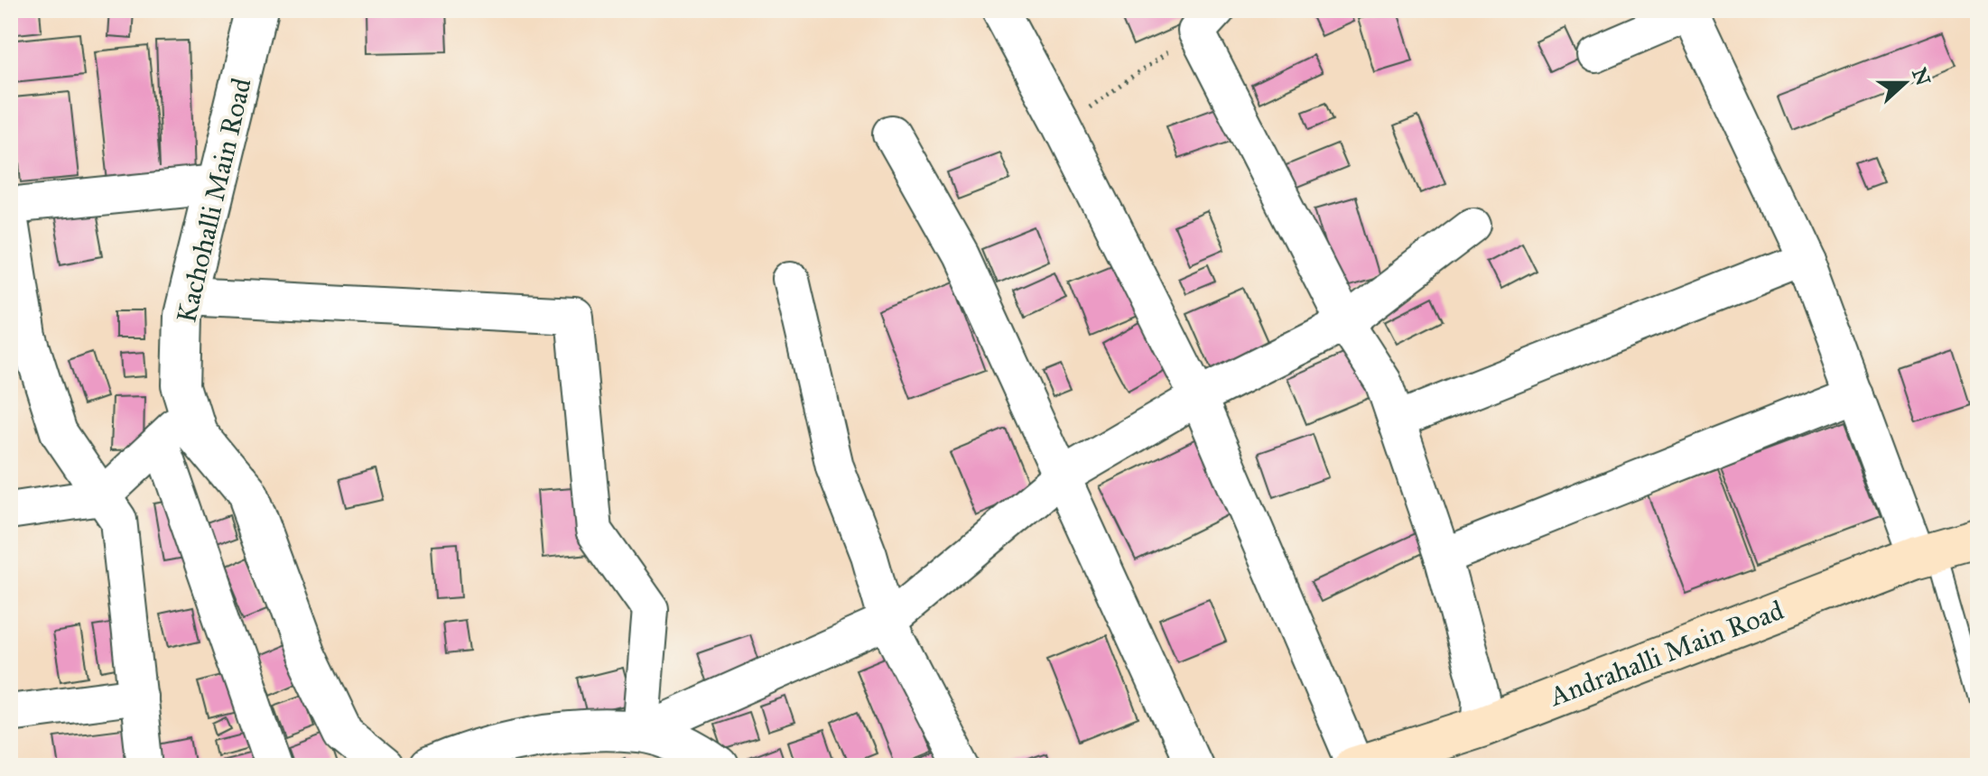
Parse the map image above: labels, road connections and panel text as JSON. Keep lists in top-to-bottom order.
{
  "streets": {
    "main road": ["Andrahalli Main Road"],
    "street": ["Kachohalli Main Road"]
  },
  "north": "right"
}
